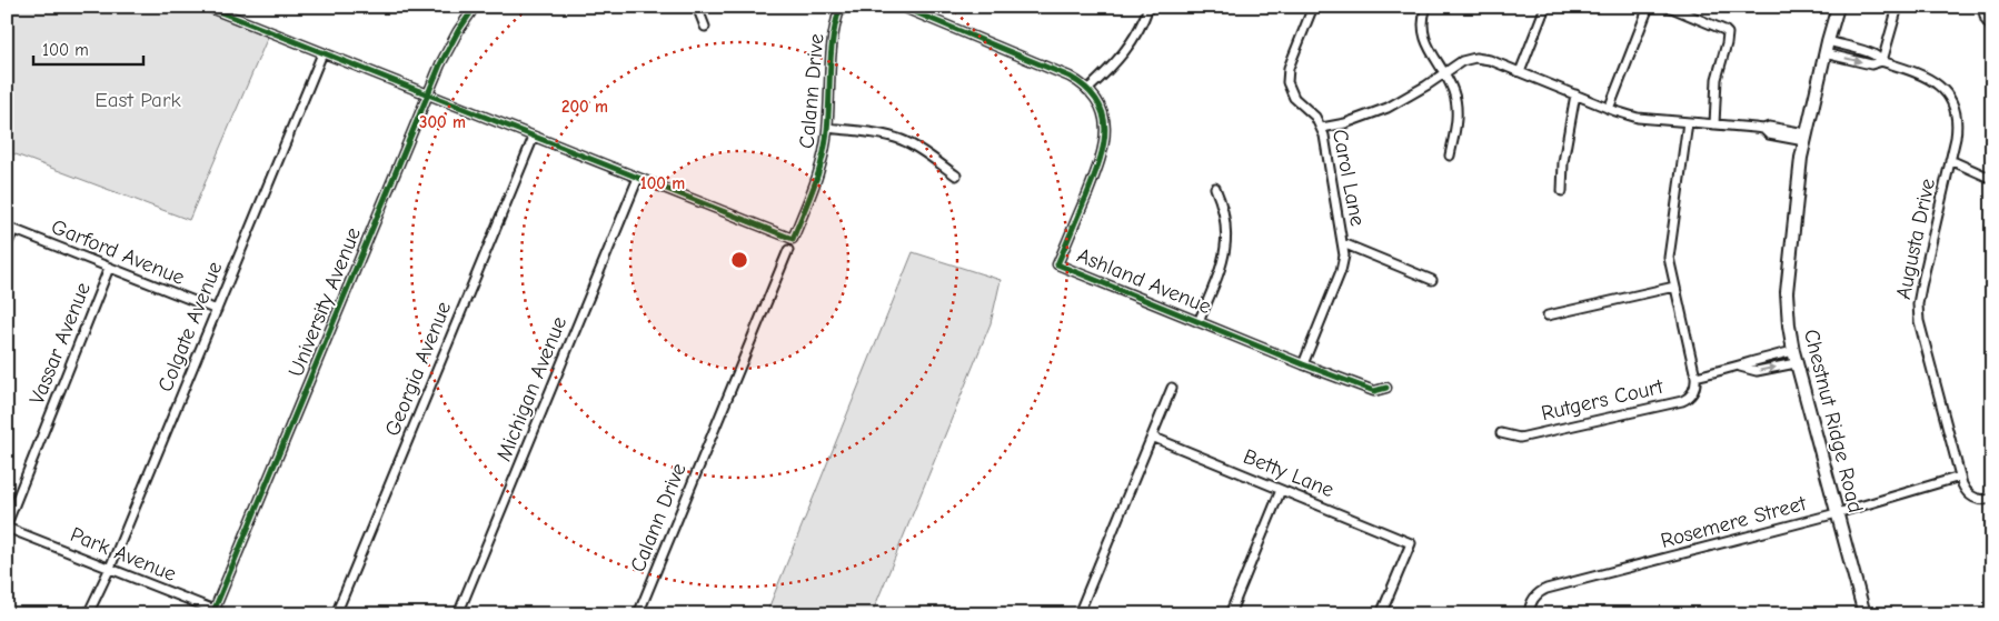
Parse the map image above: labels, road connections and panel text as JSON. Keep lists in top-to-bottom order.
{
  "streets": {
    "street": [
      "Calann Drive",
      "Carol Lane",
      "Augusta Drive",
      "Garford Avenue",
      "Ashland Avenue",
      "University Avenue",
      "Colgate Avenue",
      "Vassar Avenue",
      "Georgia Avenue",
      "Michigan Avenue",
      "Rutgers Court",
      "Chestnut Ridge Road",
      "Betty Lane",
      "Rosemere Street",
      "Park Avenue"
    ]
  },
  "crossings": [
    ["Calann Drive", "Michigan Avenue"],
    ["Carol Lane", "Ashland Avenue"],
    ["Augusta Drive", "Chestnut Ridge Road"],
    ["Augusta Drive", "Rosemere Street"],
    ["Garford Avenue", "Colgate Avenue"],
    ["Garford Avenue", "Vassar Avenue"],
    ["University Avenue", "Park Avenue"],
    ["Colgate Avenue", "Park Avenue"],
    ["Vassar Avenue", "Park Avenue"],
    ["Chestnut Ridge Road", "Rosemere Street"]
  ],
  "parks": ["East Park"],
  "scale_bar": "100 m",
  "rings": ["200 m", "300 m", "100 m"]
}
